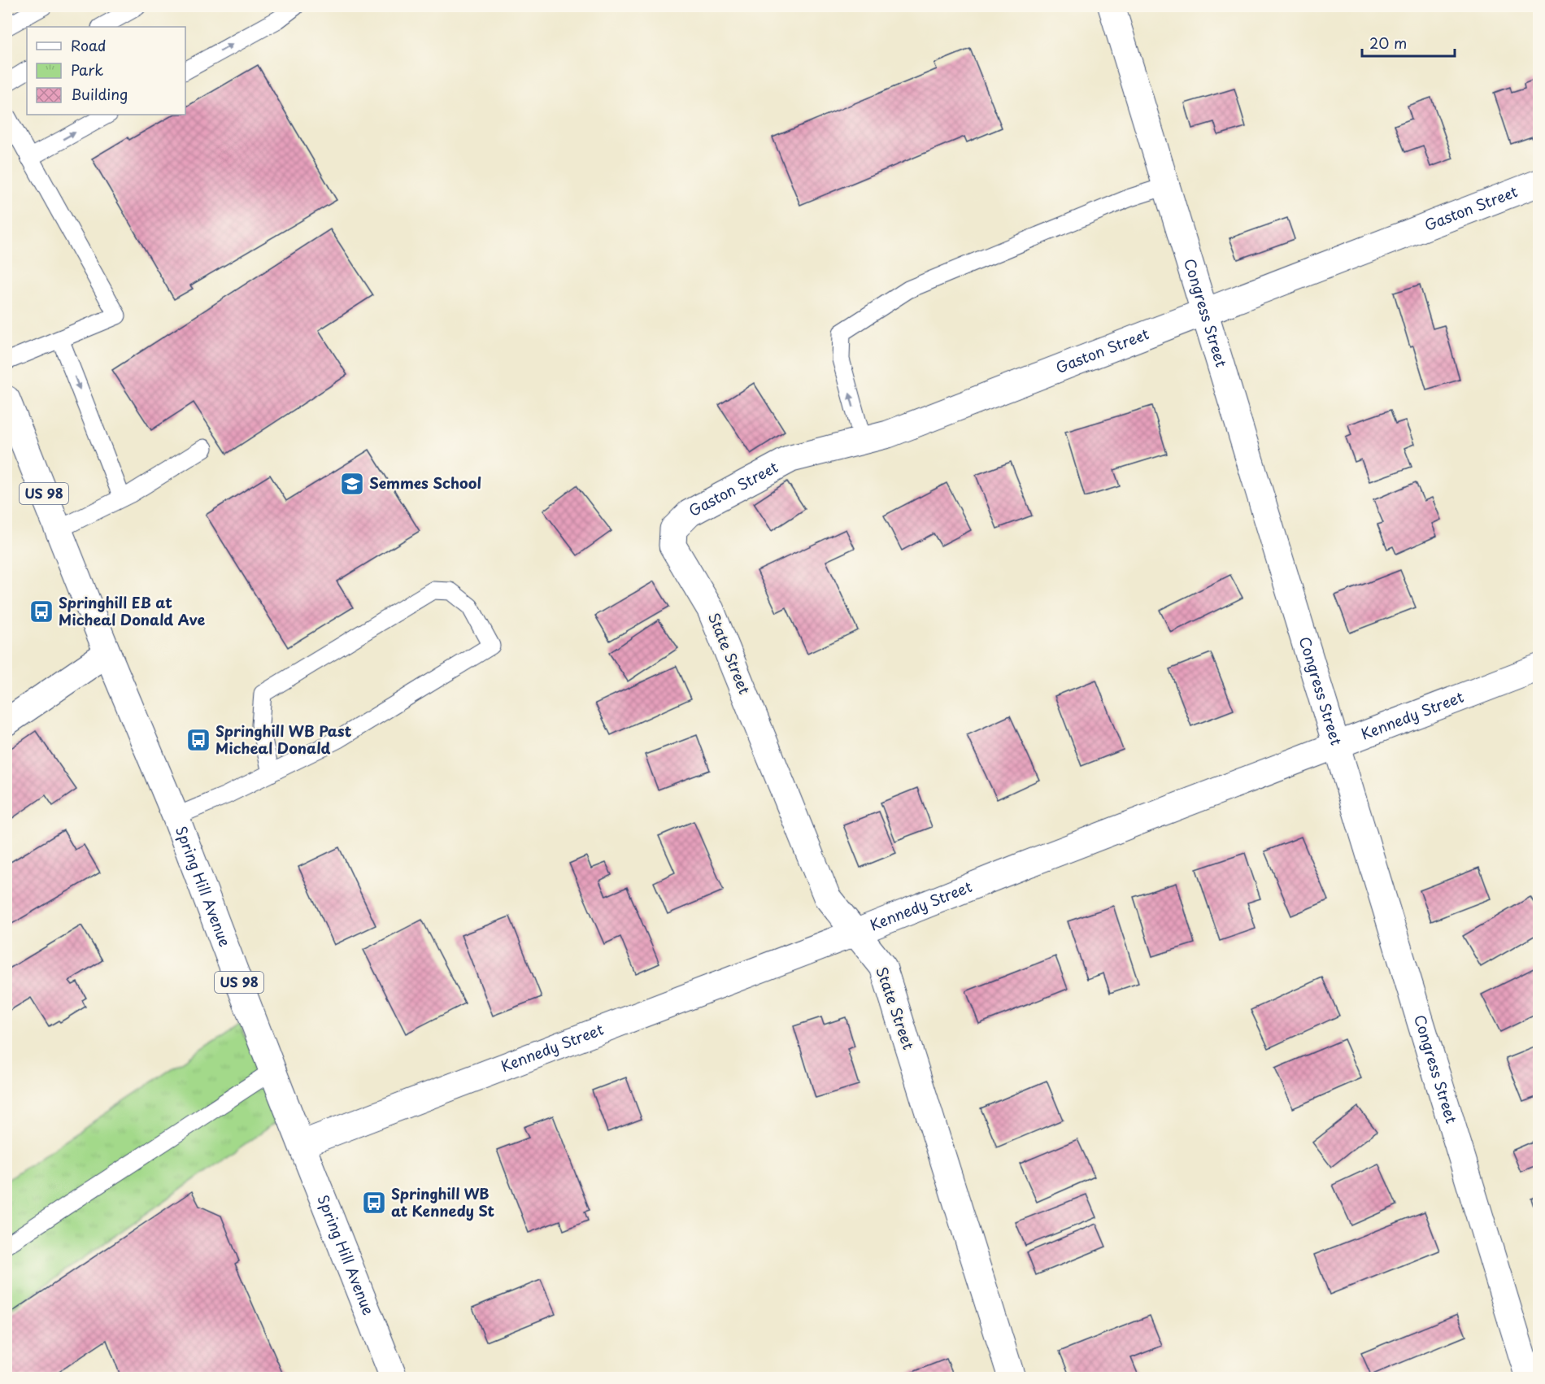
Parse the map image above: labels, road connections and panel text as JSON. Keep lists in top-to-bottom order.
{
  "streets": {
    "street": [
      "Gaston Street",
      "Congress Street",
      "US 98",
      "State Street",
      "Kennedy Street",
      "Spring Hill Avenue"
    ]
  },
  "crossings": [
    ["Gaston Street", "Congress Street"],
    ["Gaston Street", "State Street"],
    ["Congress Street", "Kennedy Street"],
    ["State Street", "Kennedy Street"],
    ["Kennedy Street", "Spring Hill Avenue"]
  ],
  "places": {
    "school or university": ["Semmes School"],
    "bus stop": ["Springhill EB at Micheal Donald Ave", "Springhill WB Past Micheal Donald", "Springhill WB at Kennedy St"]
  },
  "legend": ["Road", "Park", "Building"],
  "scale_bar": "20 m"
}
